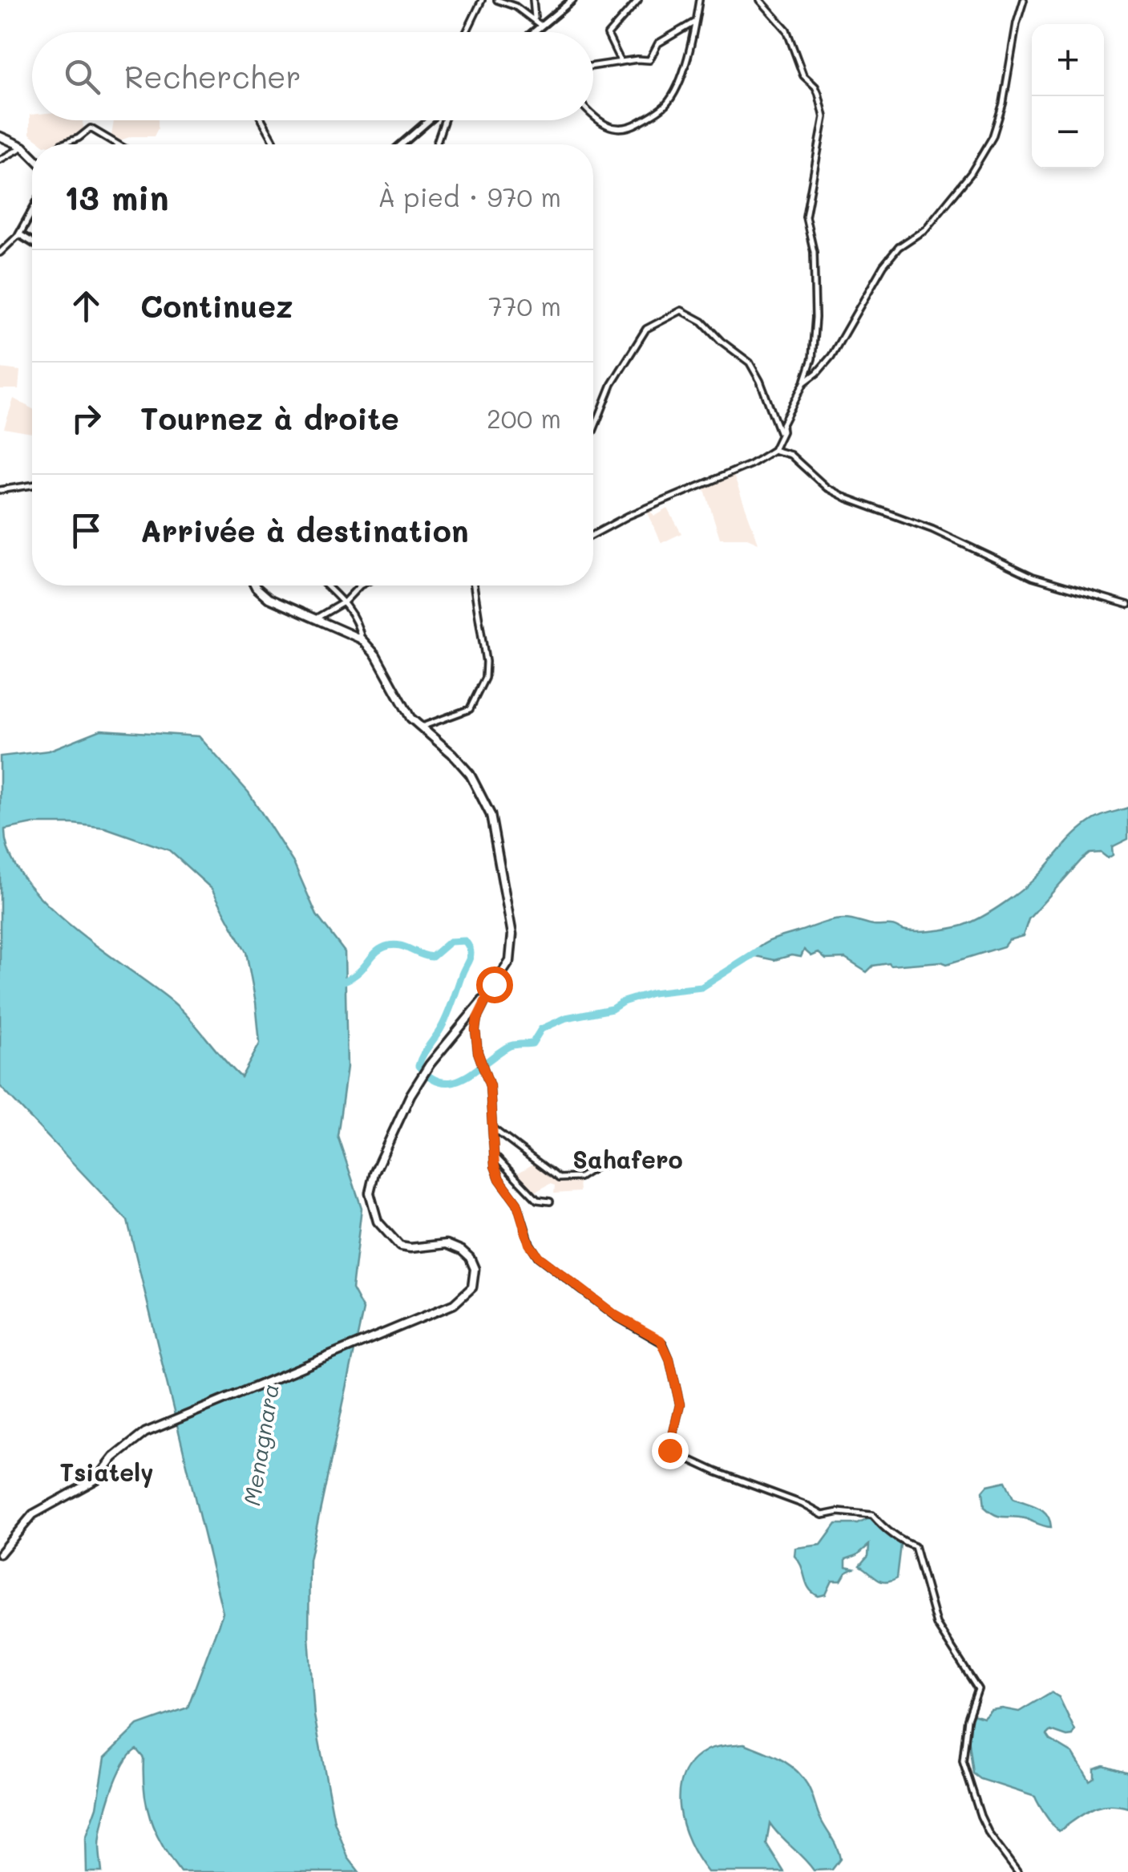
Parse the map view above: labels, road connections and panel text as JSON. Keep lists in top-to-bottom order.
{
  "districts": ["Sahafero", "Tsiately"],
  "water": ["Menagnara"],
  "page": {
    "map_buttons": ["+", "−"],
    "search": "Rechercher",
    "heading": ["13 min", "À pied · 970 m"],
    "list": [
      ["Continuez", "770 m"],
      ["Tournez à droite", "200 m"],
      "Arrivée à destination"
    ]
  }
}
